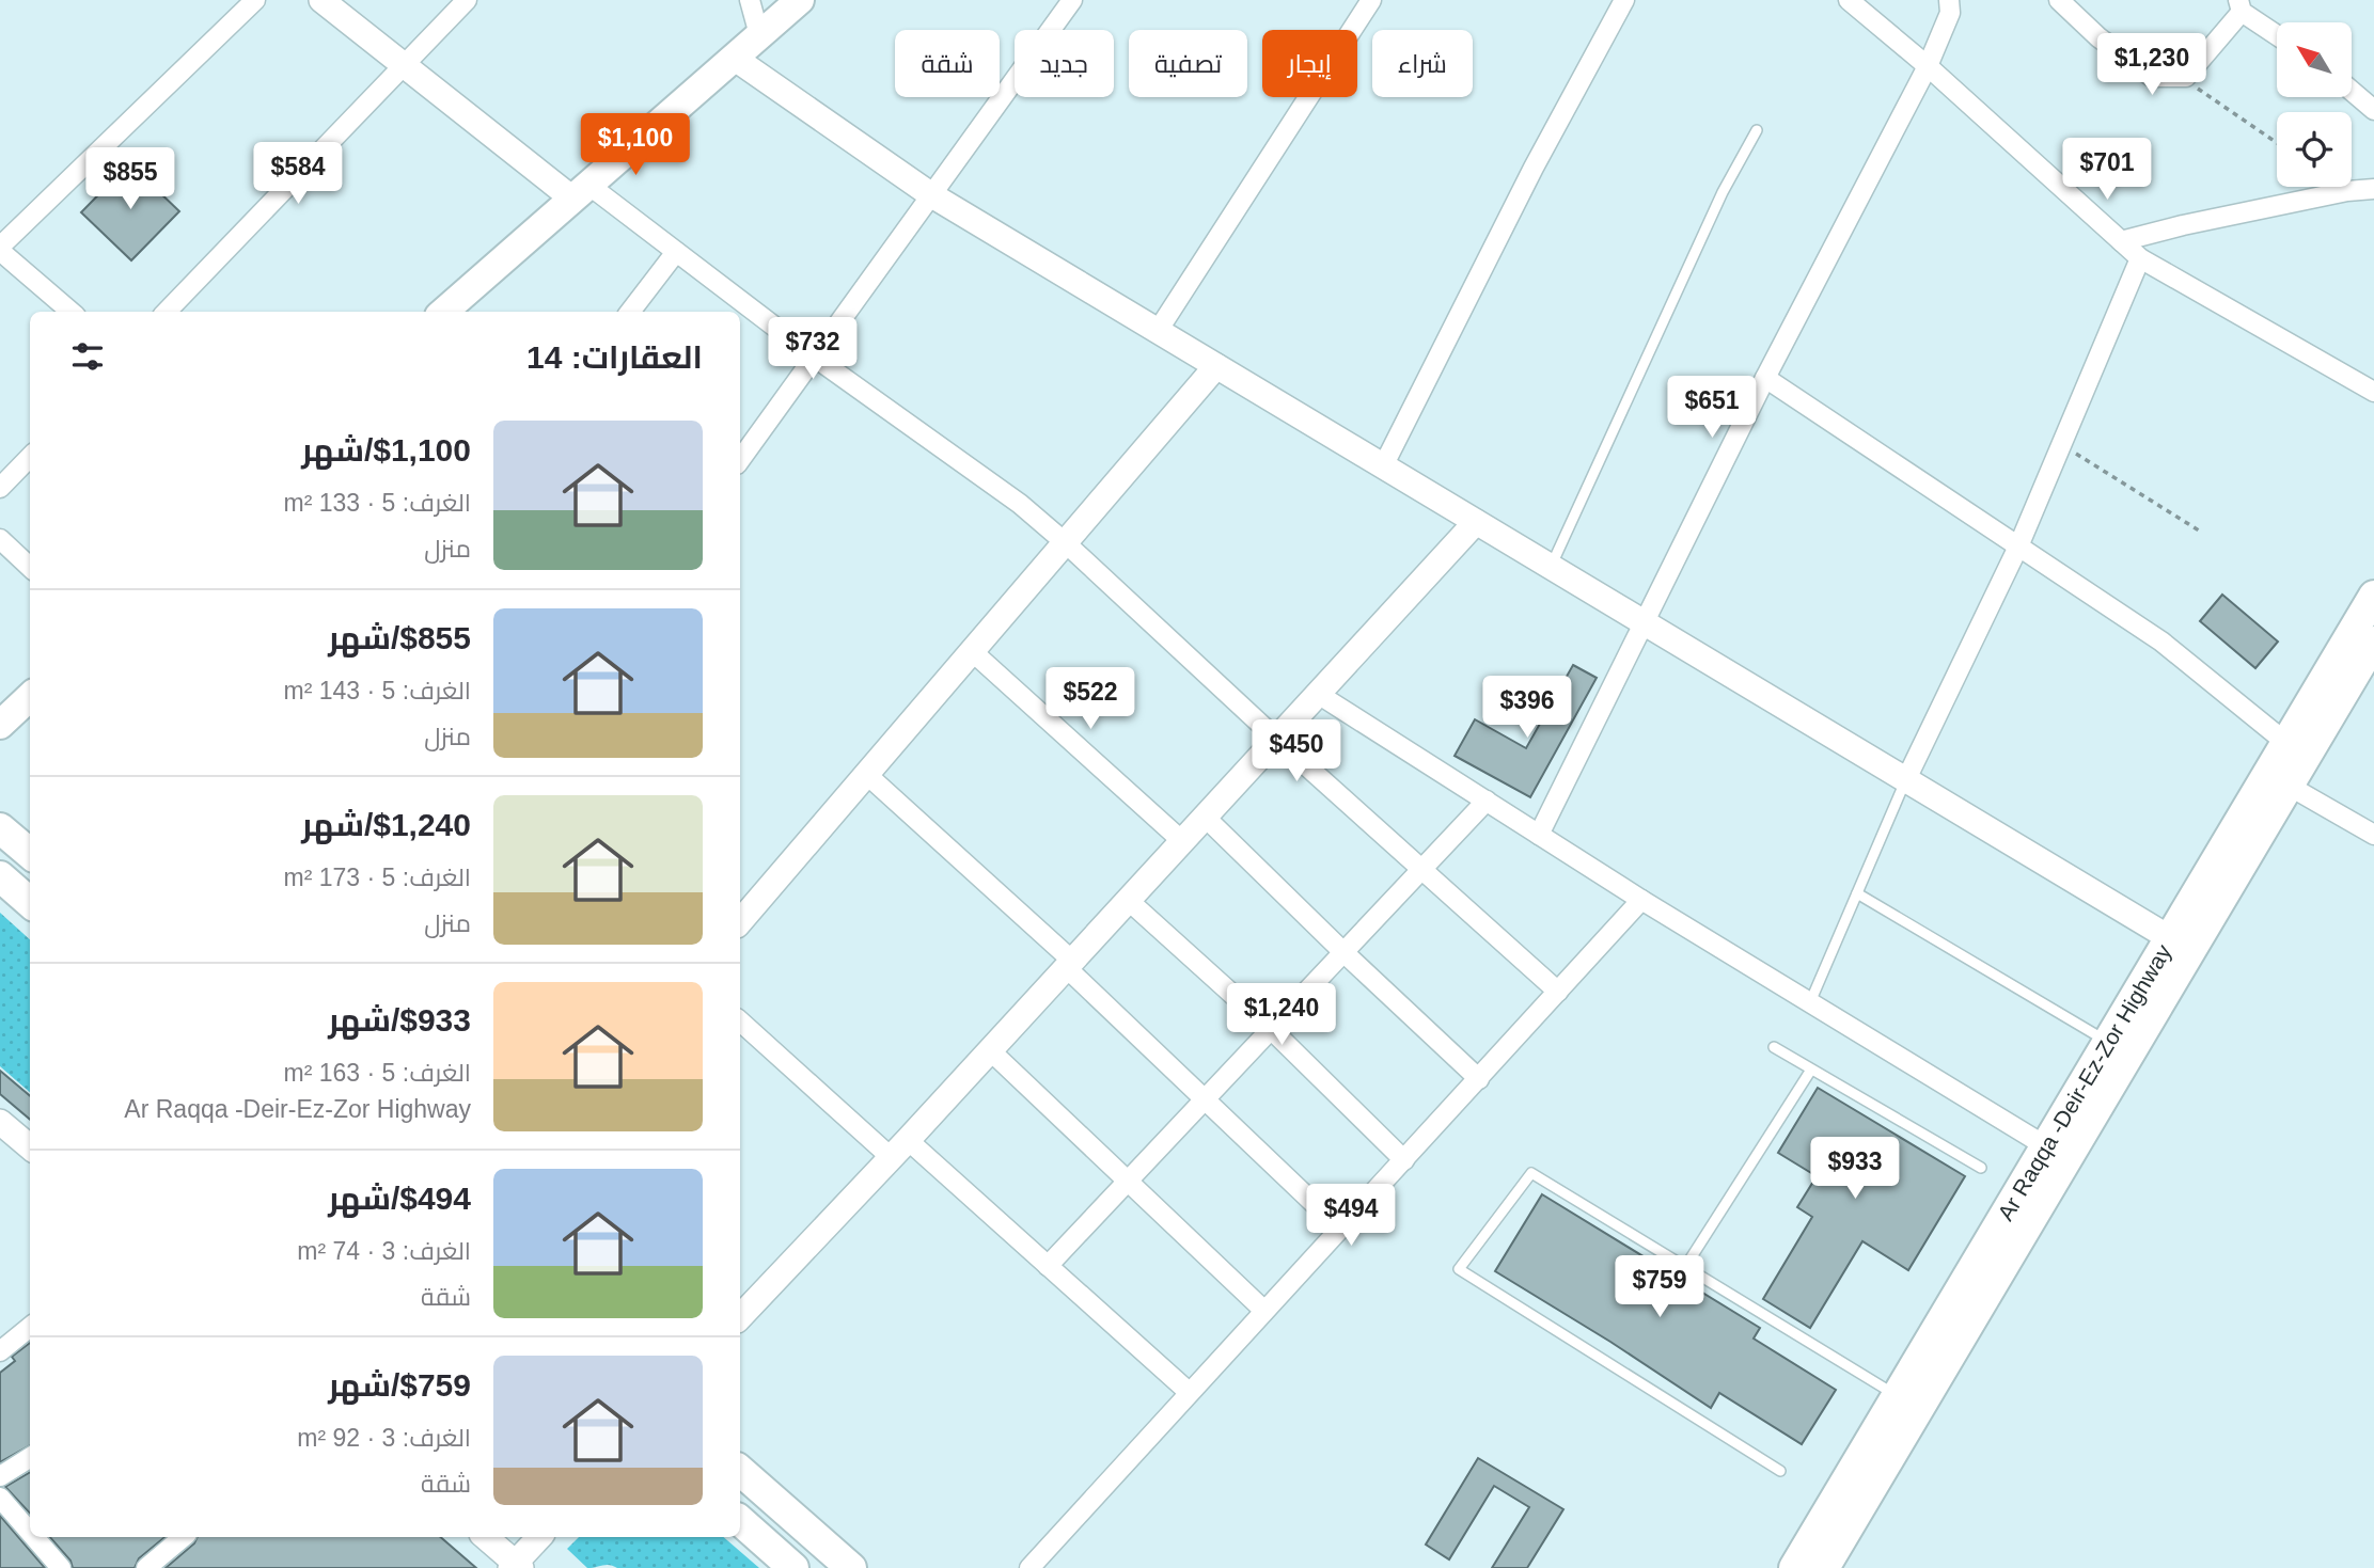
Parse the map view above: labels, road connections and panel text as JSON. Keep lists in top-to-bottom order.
{
  "streets": {
    "main road": ["Ar Raqqa -Deir-Ez-Zor Highway"]
  },
  "north": "top left",
  "page": {
    "chip": [
      "شراء",
      "إيجار",
      "تصفية",
      "جديد",
      "شقة"
    ],
    "price": [
      "$1,230",
      "$1,100",
      "$701",
      "$584",
      "$855",
      "$732",
      "$651",
      "$522",
      "$396",
      "$450",
      "$1,240",
      "$933",
      "$494",
      "$759"
    ],
    "heading": "العقارات: 14",
    "list": [
      {
        "name": "$1,100/شهر",
        "note": "الغرف: 5 · 133 m² · منزل"
      },
      {
        "name": "$855/شهر",
        "note": "الغرف: 5 · 143 m² · منزل"
      },
      {
        "name": "$1,240/شهر",
        "note": "الغرف: 5 · 173 m² · منزل"
      },
      {
        "name": "$933/شهر",
        "note": "الغرف: 5 · 163 m² · Ar Raqqa -Deir-Ez-Zor Highway"
      },
      {
        "name": "$494/شهر",
        "note": "الغرف: 3 · 74 m² · شقة"
      },
      {
        "name": "$759/شهر",
        "note": "الغرف: 3 · 92 m² · شقة"
      }
    ]
  }
}
